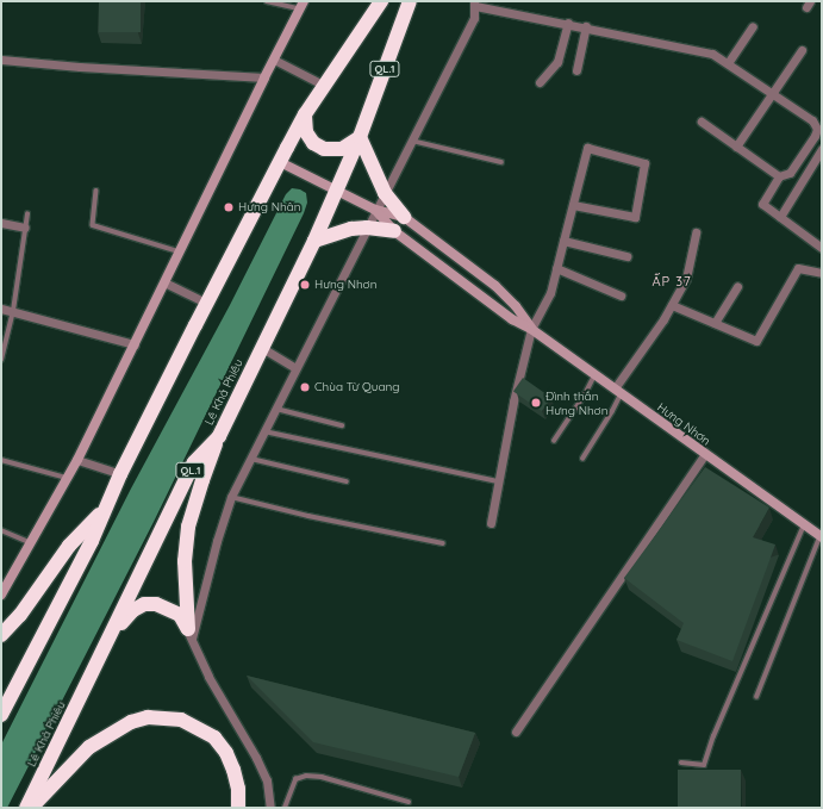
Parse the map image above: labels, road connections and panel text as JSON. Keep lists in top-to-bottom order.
{
  "streets": {
    "highway": ["QL.1", "Lê Khả Phiêu"],
    "street": ["Hưng Nhơn"]
  },
  "crossings": [
    ["Lê Khả Phiêu", "Hưng Nhơn"]
  ],
  "districts": ["ẤP 37"],
  "places": [
    "Hưng Nhân",
    "Hưng Nhơn",
    "Chùa Từ Quang",
    "Đình thần Hưng Nhơn"
  ]
}
